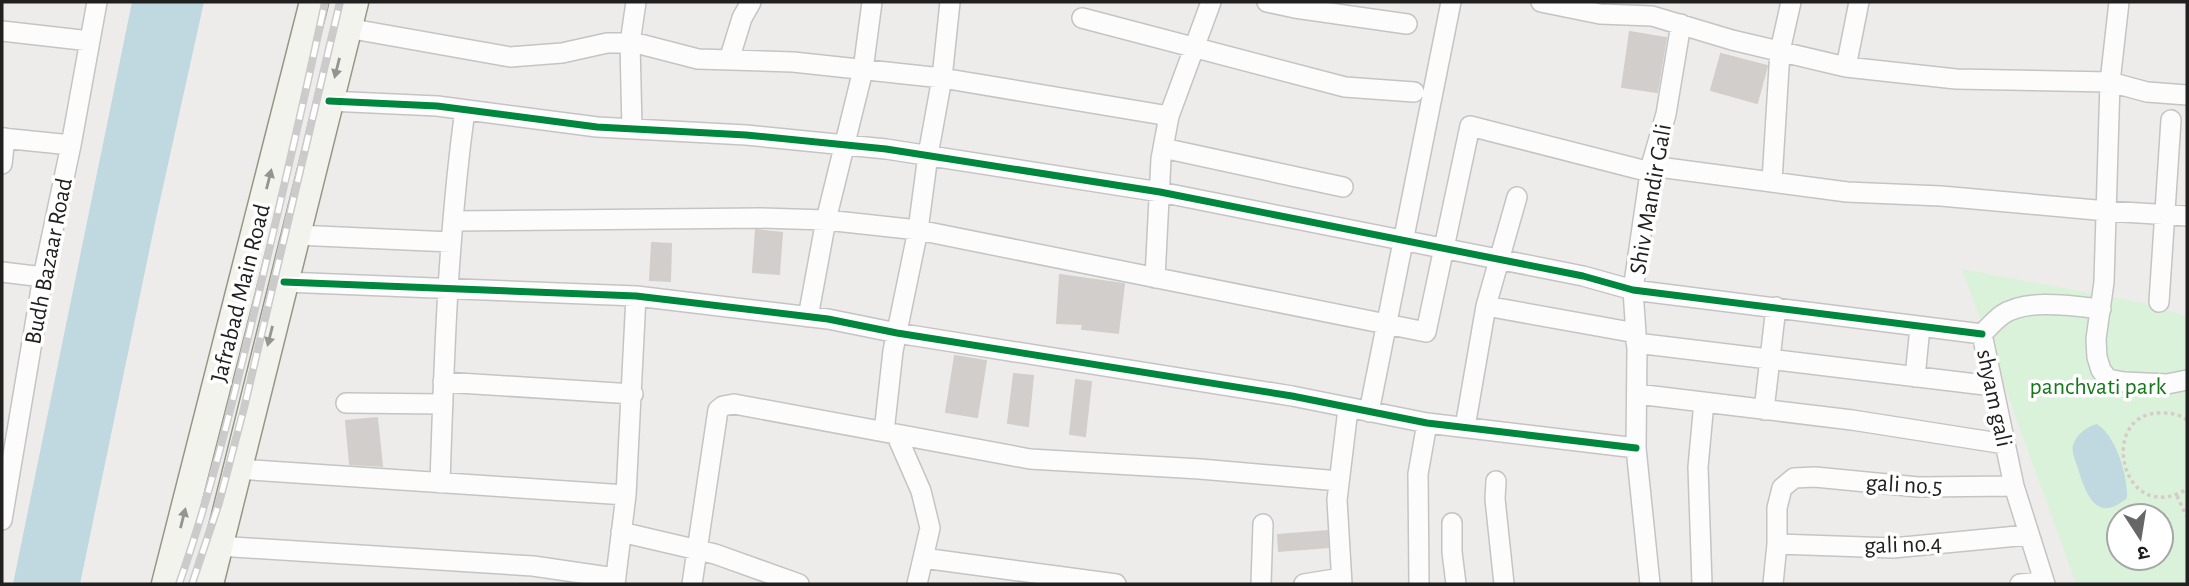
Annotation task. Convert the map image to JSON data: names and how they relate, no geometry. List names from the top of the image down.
{
  "streets": {
    "main road": ["Jafrabad Main Road"],
    "street": [
      "Shiv Mandir Gali",
      "Budh Bazaar Road",
      "shyam gali",
      "gali no.5",
      "gali no.4"
    ]
  },
  "crossings": [
    ["shyam gali", "gali no.5"],
    ["shyam gali", "gali no.4"],
    ["gali no.5", "gali no.4"]
  ],
  "parks": ["panchvati park"],
  "north": "bottom"
}
